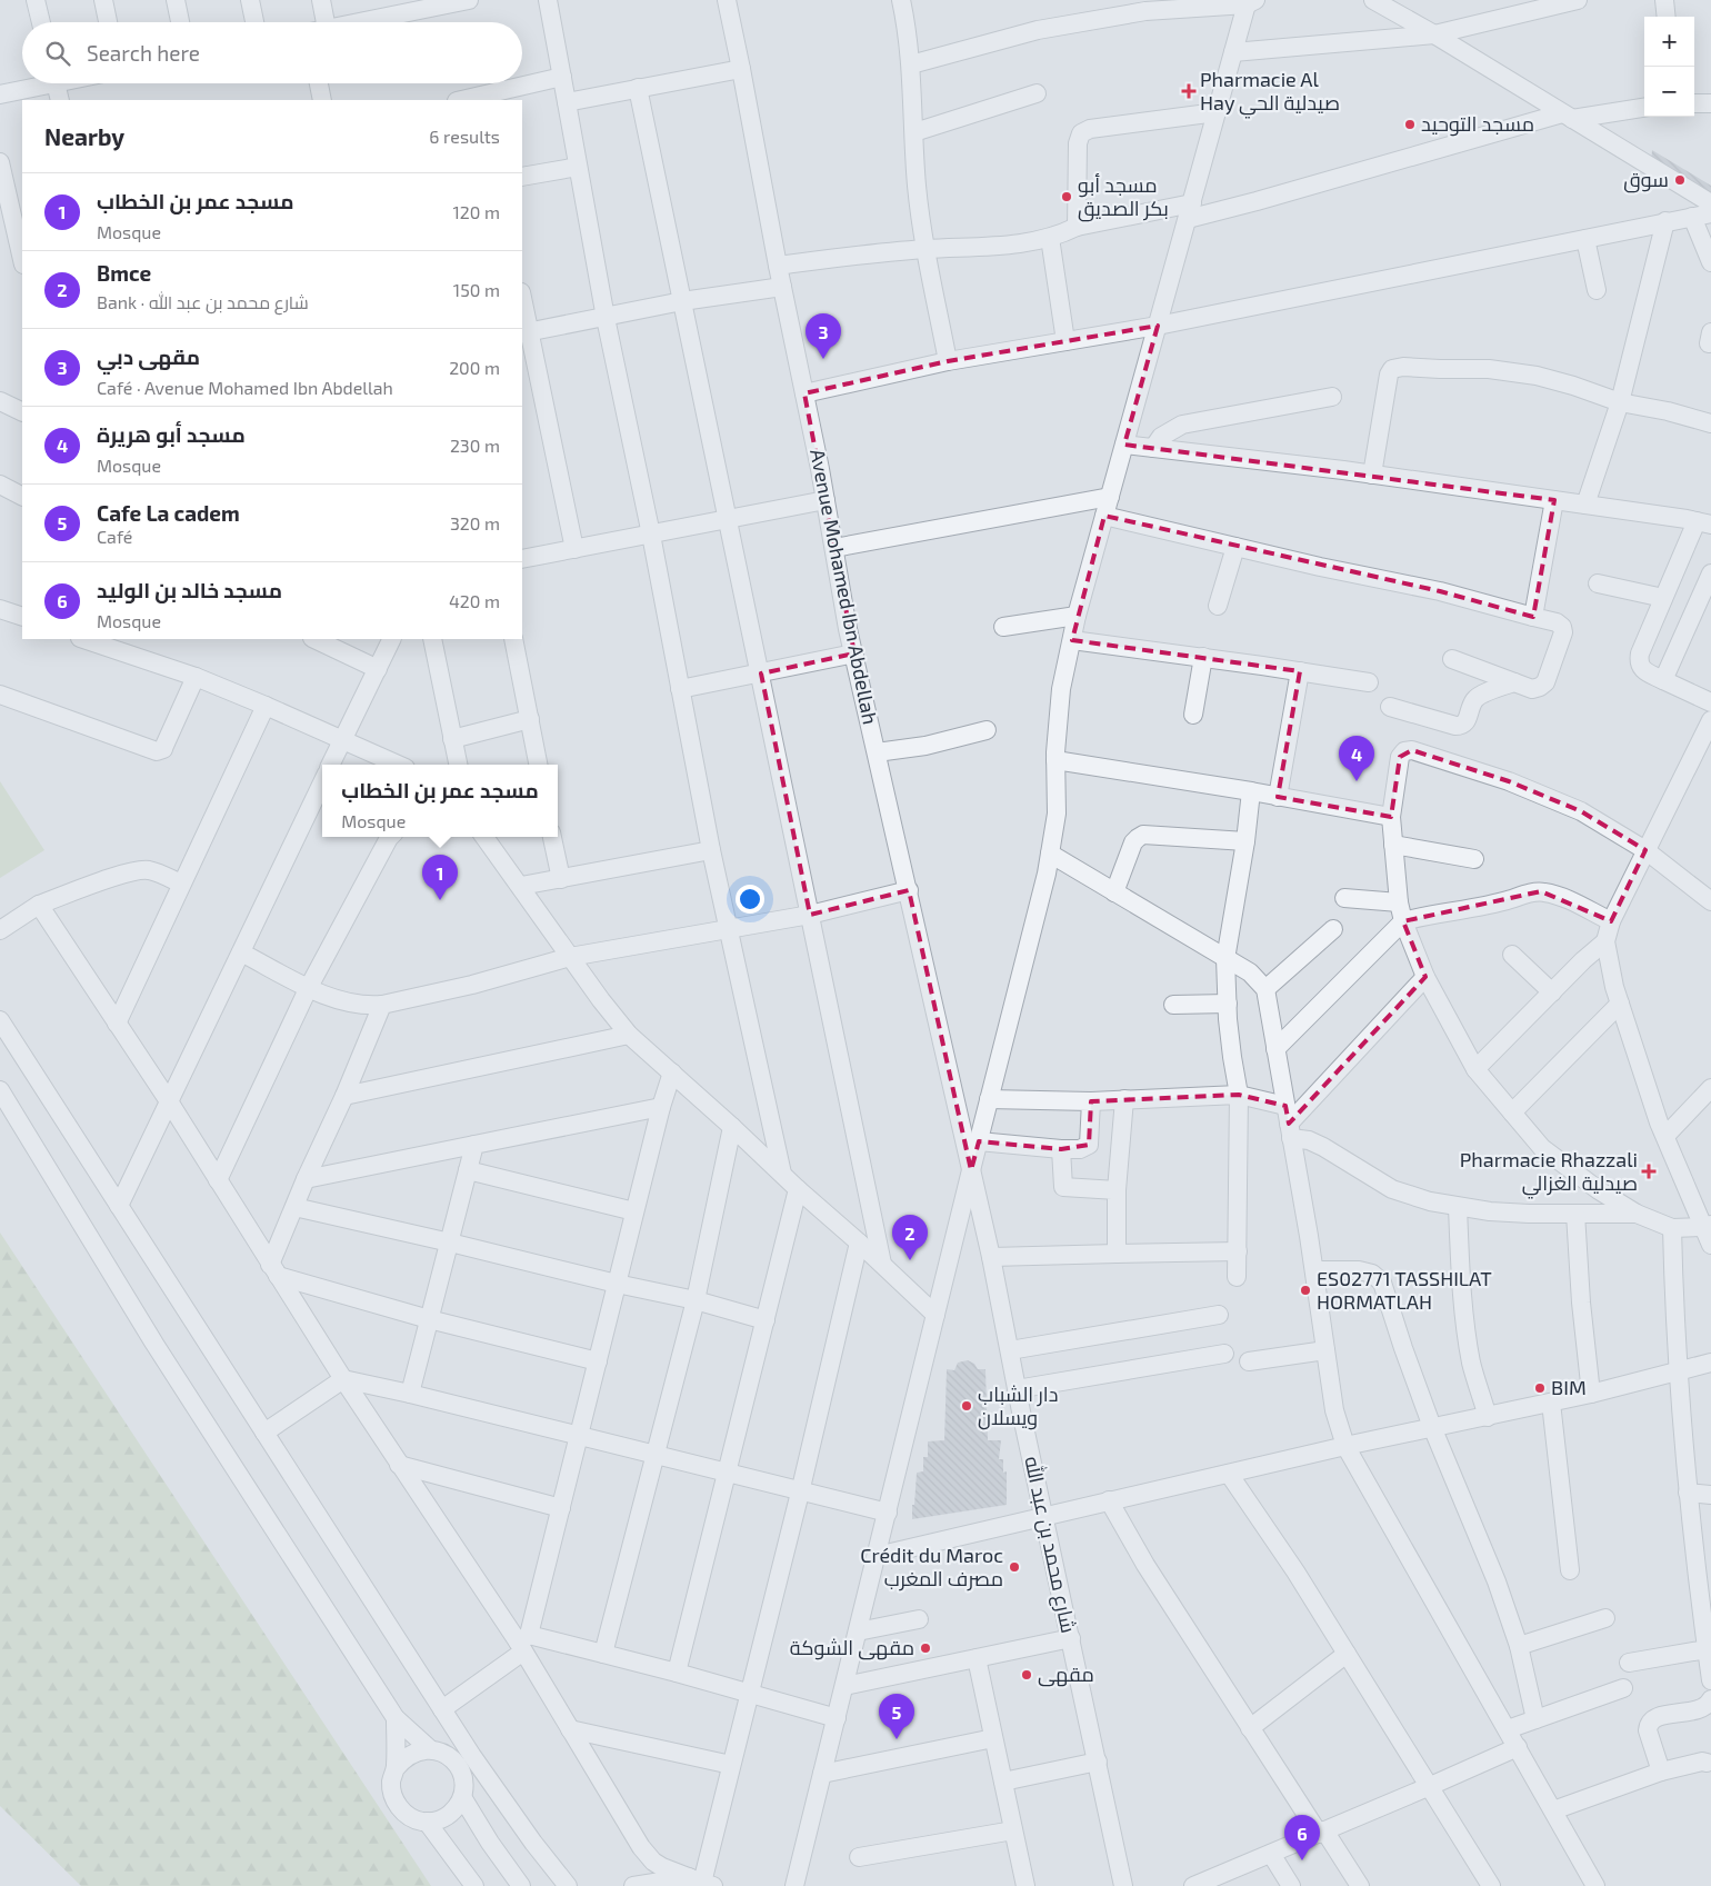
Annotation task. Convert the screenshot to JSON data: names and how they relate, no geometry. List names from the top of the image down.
{
  "streets": {
    "street": ["Avenue Mohamed Ibn Abdellah", "شارع محمد بن عبد الله"]
  },
  "crossings": [
    ["Avenue Mohamed Ibn Abdellah", "شارع محمد بن عبد الله"]
  ],
  "places": {
    "health": ["Pharmacie Al Hay صيدلية الحي", "Pharmacie Rhazzali صيدلية الغزالي"],
    "other": [
      "مسجد التوحيد",
      "سوق",
      "مسجد أبو بكر الصديق",
      "ES02771 TASSHILAT HORMATLAH",
      "BIM",
      "دار الشباب ويسلان",
      "Crédit du Maroc مصرف المغرب",
      "مقهى الشوكة",
      "مقهى"
    ]
  },
  "page": {
    "map_buttons": ["+", "−"],
    "search": "Search here",
    "heading": ["Nearby", "6 results"],
    "list": [
      {
        "mark": "1",
        "name": "مسجد عمر بن الخطاب",
        "note": "Mosque",
        "value": "120 m"
      },
      {
        "mark": "2",
        "name": "Bmce",
        "note": "Bank · شارع محمد بن عبد الله",
        "value": "150 m"
      },
      {
        "mark": "3",
        "name": "مقهى دبي",
        "note": "Café · Avenue Mohamed Ibn Abdellah",
        "value": "200 m"
      },
      {
        "mark": "4",
        "name": "مسجد أبو هريرة",
        "note": "Mosque",
        "value": "230 m"
      },
      {
        "mark": "5",
        "name": "Cafe La cadem",
        "note": "Café",
        "value": "320 m"
      },
      {
        "mark": "6",
        "name": "مسجد خالد بن الوليد",
        "note": "Mosque",
        "value": "420 m"
      }
    ],
    "pins": [
      "3",
      "4",
      "1",
      "2",
      "5",
      "6"
    ],
    "popup": ["مسجد عمر بن الخطاب", "Mosque"]
  }
}
